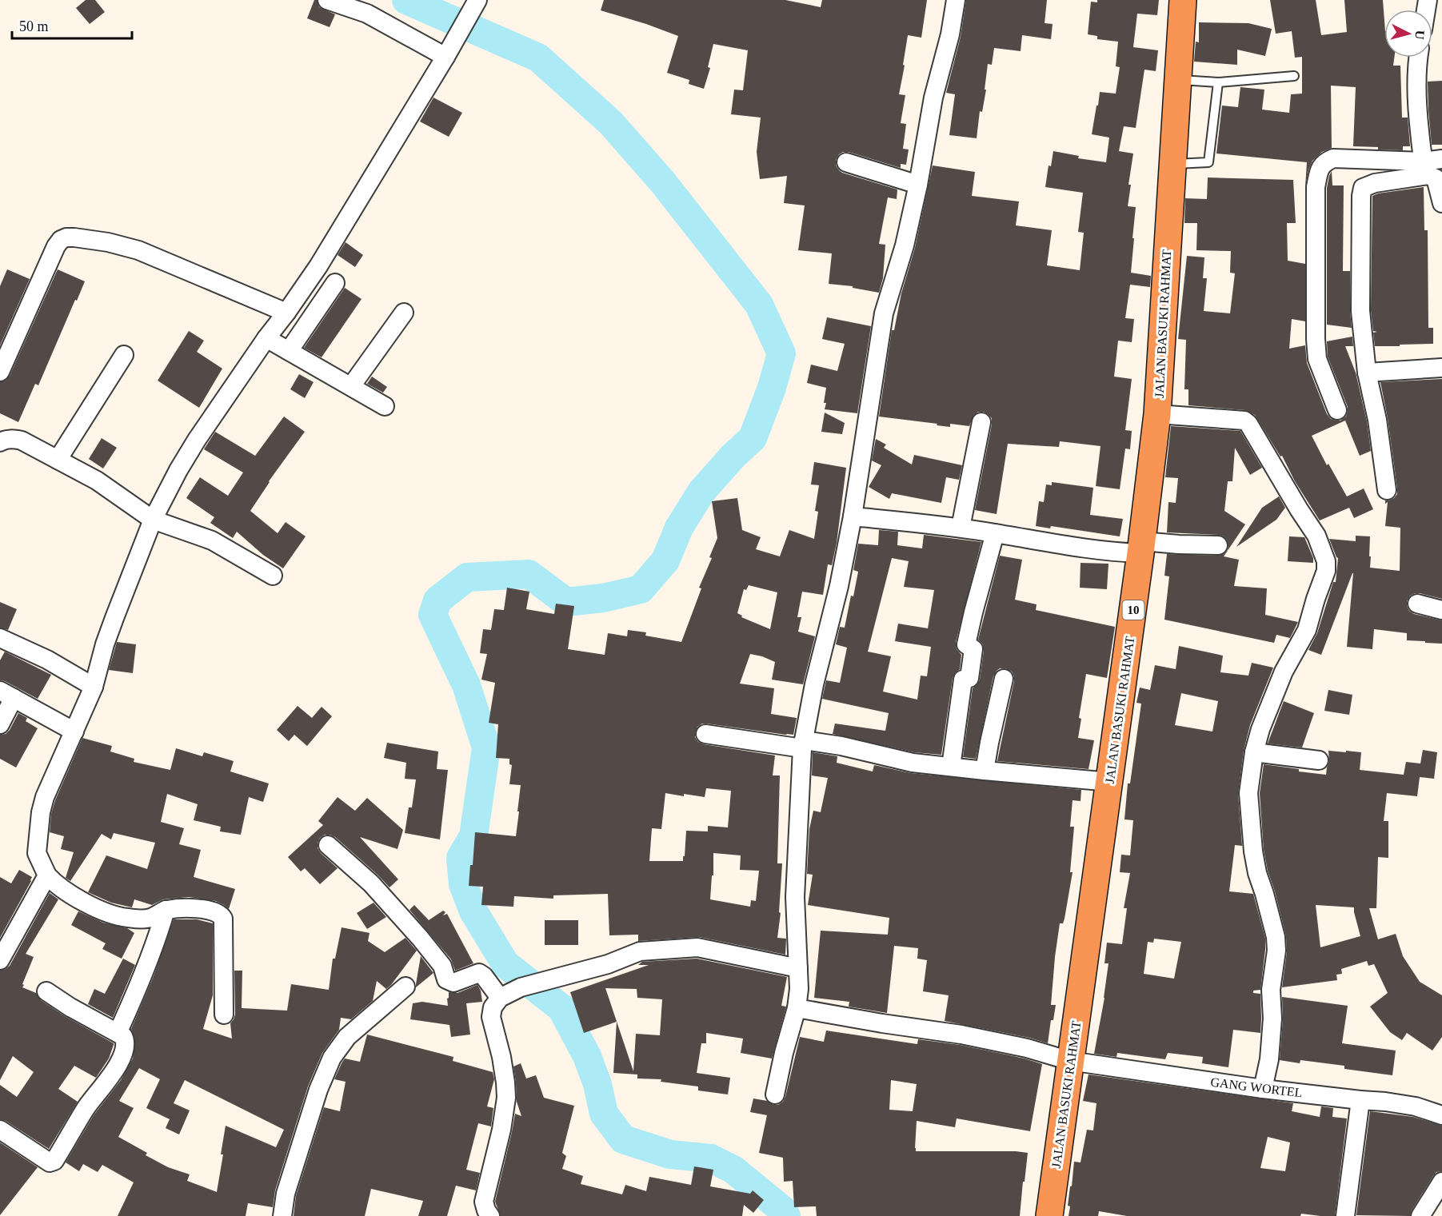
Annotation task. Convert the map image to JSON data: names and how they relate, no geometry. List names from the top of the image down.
{
  "streets": {
    "highway": ["JALAN BASUKI RAHMAT", "10"],
    "street": ["GANG WORTEL"]
  },
  "crossings": [
    ["JALAN BASUKI RAHMAT", "GANG WORTEL"]
  ],
  "scale_bar": "50 m",
  "north": "right"
}
